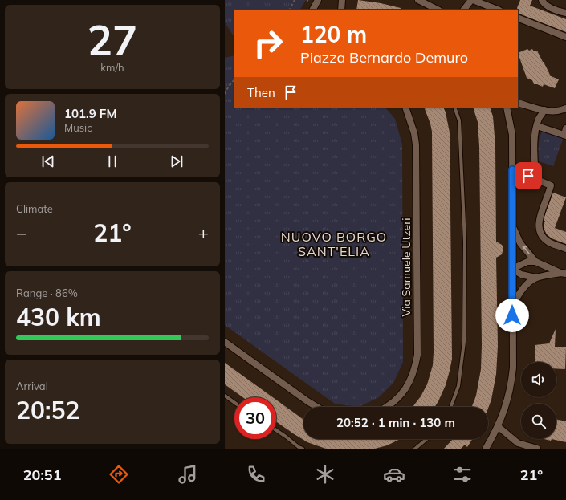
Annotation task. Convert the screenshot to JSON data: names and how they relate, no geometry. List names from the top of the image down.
{
  "streets": {
    "street": ["Via Samuele Utzeri"]
  },
  "districts": ["NUOVO BORGO SANT'ELIA"],
  "page": {
    "tile": [
      ["27", "km/h"],
      "Climate",
      ["Range · 86%", "430 km"],
      ["Arrival", "20:52"]
    ],
    "turn": ["120 m", "Piazza Bernardo Demuro"],
    "then": "Then",
    "song": ["101.9 FM", "Music"],
    "heat": ["−", "21°", "+"],
    "limit": "30",
    "trip": "20:52 · 1 min · 130 m",
    "tabs": ["20:51", "21°"]
  }
}
